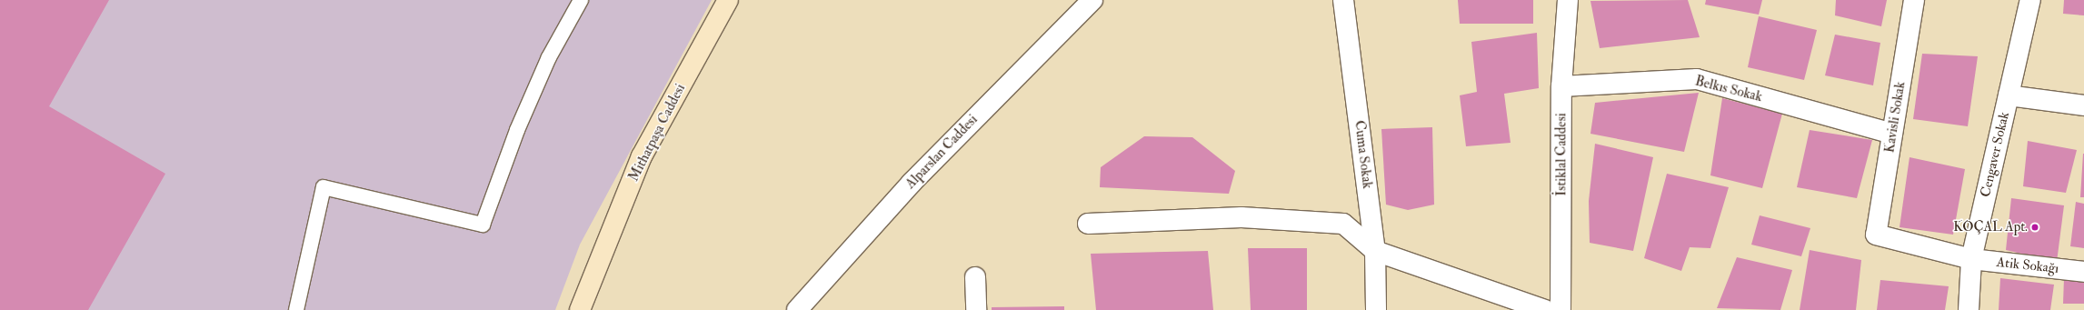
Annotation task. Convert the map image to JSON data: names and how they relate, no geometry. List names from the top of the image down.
{
  "streets": {
    "street": [
      "Belkıs Sokak",
      "Kavisli Sokak",
      "Mithatpaşa Caddesi",
      "Alparslan Caddesi",
      "Cuma Sokak",
      "İstiklal Caddesi",
      "Cengaver Sokak",
      "Atik Sokağı"
    ]
  },
  "crossings": [
    ["Belkıs Sokak", "Kavisli Sokak"],
    ["Belkıs Sokak", "İstiklal Caddesi"],
    ["Kavisli Sokak", "Atik Sokağı"],
    ["Cengaver Sokak", "Atik Sokağı"]
  ],
  "places": ["KOÇAL Apt."]
}
